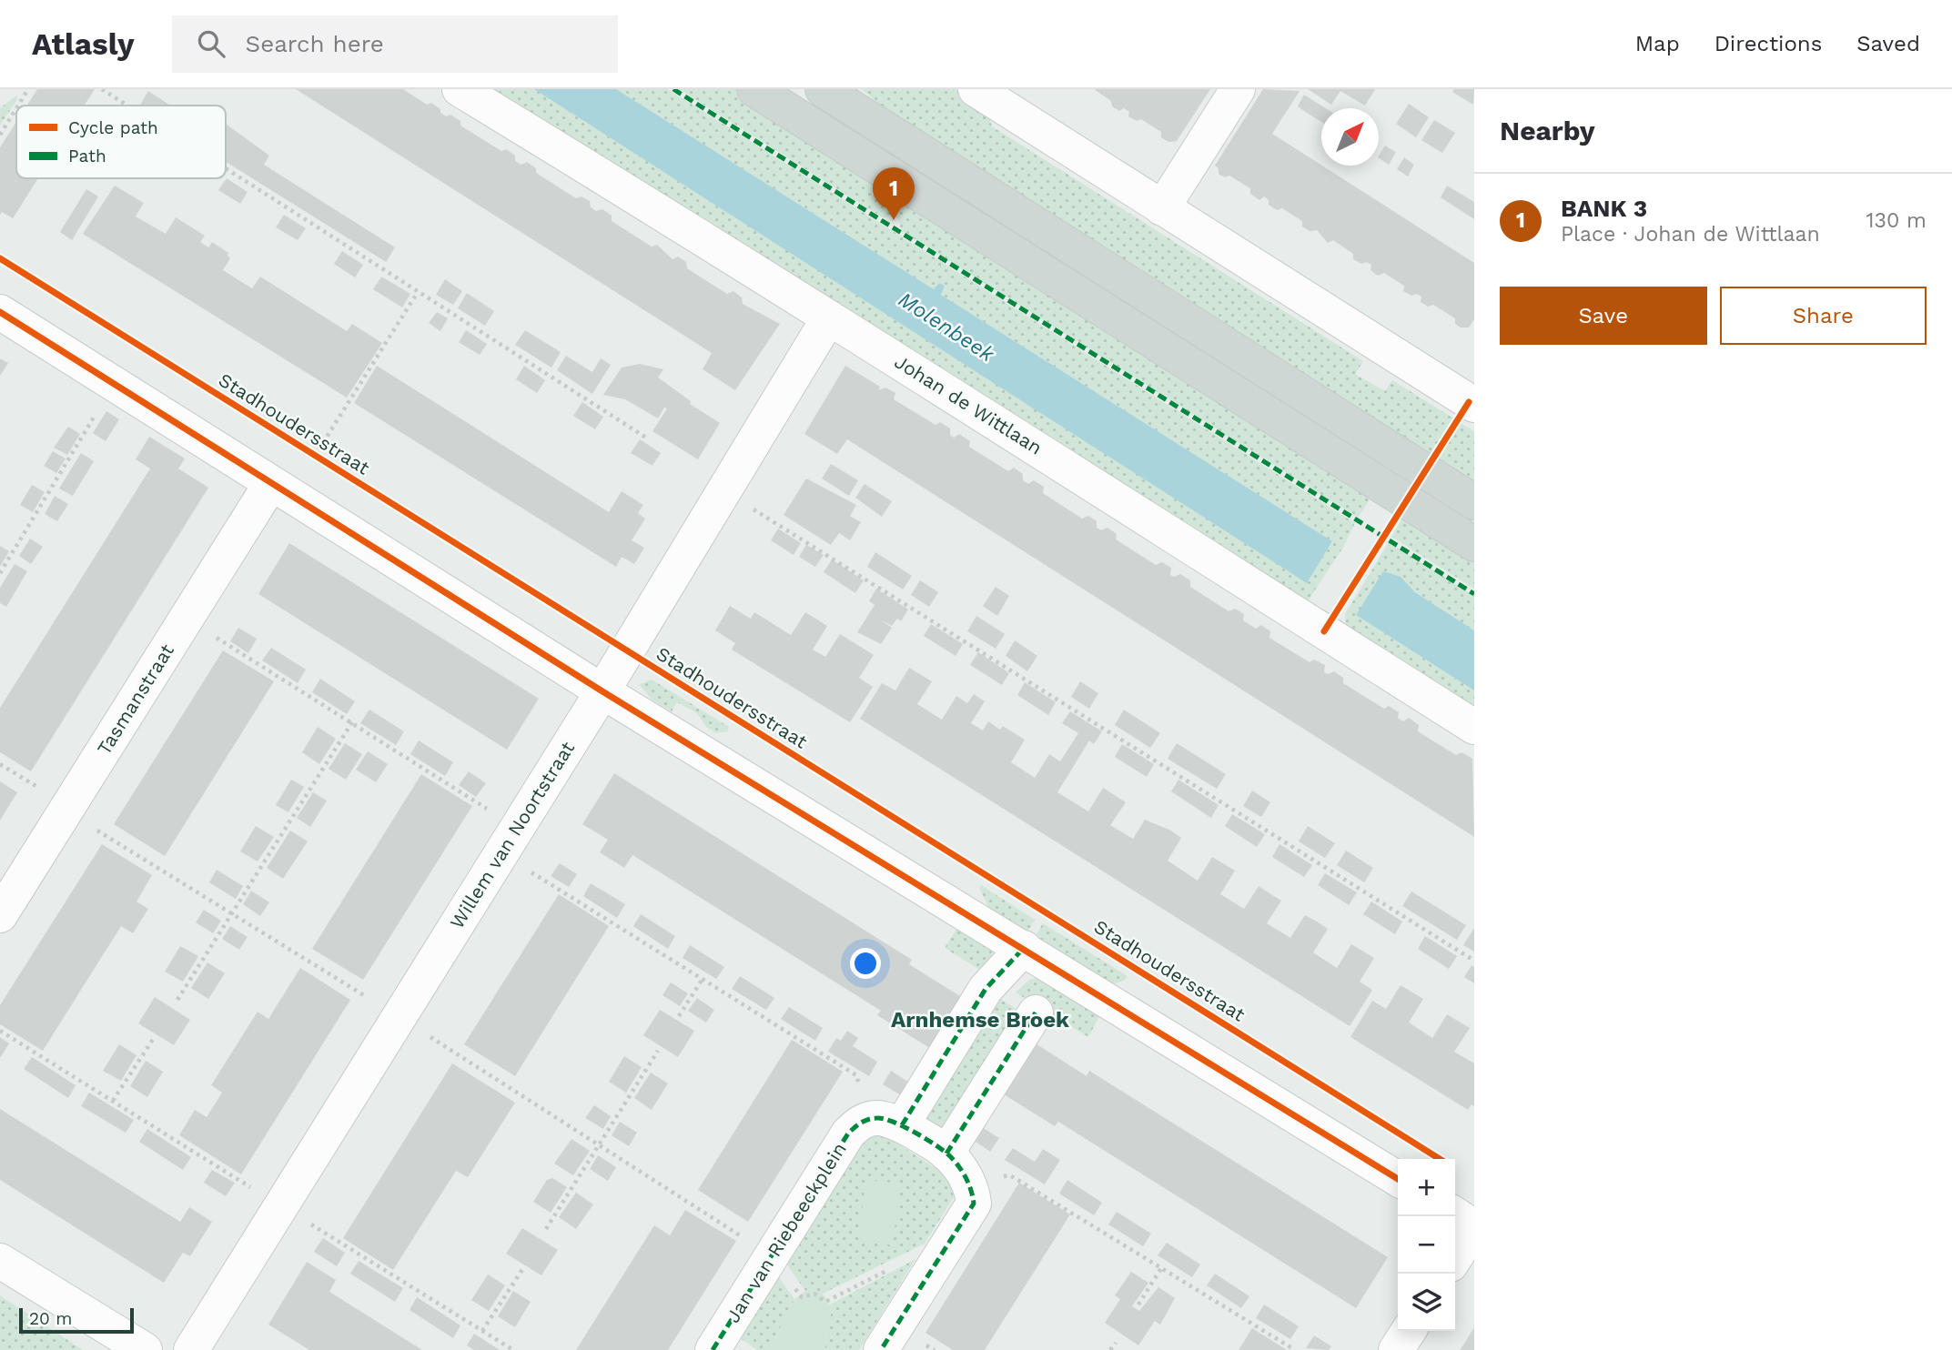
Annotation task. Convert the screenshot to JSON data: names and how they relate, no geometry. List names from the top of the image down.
{
  "streets": {
    "street": [
      "Johan de Wittlaan",
      "Tasmanstraat",
      "Willem van Noortstraat",
      "Jan van Riebeeckplein"
    ],
    "cycle path": ["Stadhoudersstraat"]
  },
  "crossings": [
    ["Johan de Wittlaan", "Willem van Noortstraat"]
  ],
  "districts": ["Arnhemse Broek"],
  "water": ["Molenbeek"],
  "legend": ["Cycle path", "Path"],
  "scale_bar": "20 m",
  "north": "top right",
  "page": {
    "header": "Atlasly",
    "search": "Search here",
    "nav": ["Map", "Directions", "Saved"],
    "heading": "Nearby",
    "pins": "1",
    "list": [
      {
        "mark": "1",
        "name": "BANK 3",
        "note": "Place · Johan de Wittlaan",
        "value": "130 m"
      }
    ],
    "buttons": ["Save", "Share"],
    "map_buttons": ["+", "−"],
    "scale": "20 m"
  }
}
